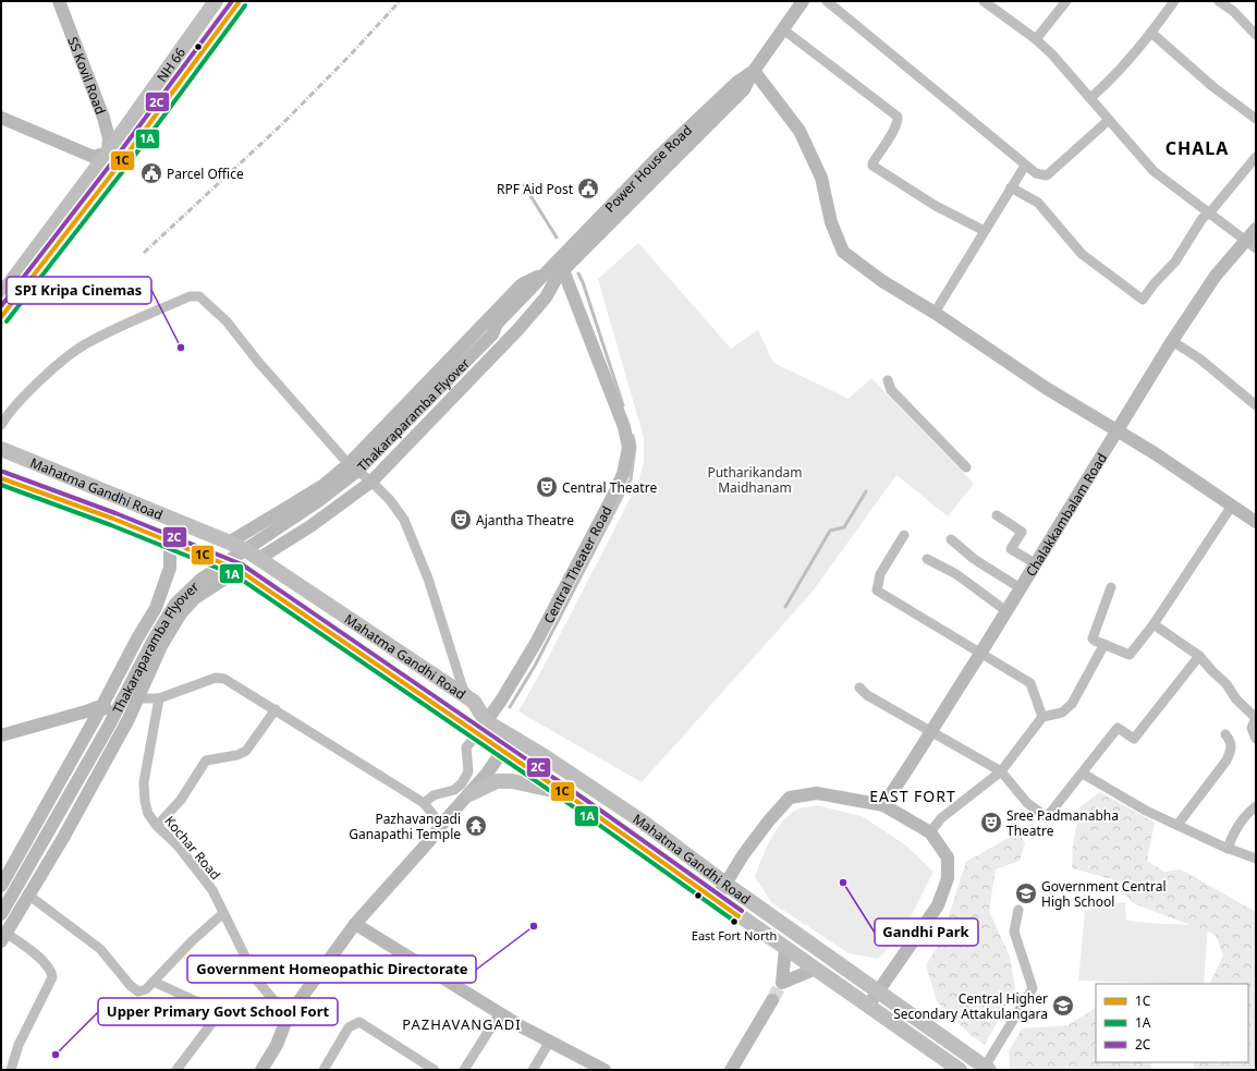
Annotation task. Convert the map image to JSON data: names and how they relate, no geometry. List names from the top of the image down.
{
  "streets": {
    "main road": ["NH 66", "Mahatma Gandhi Road"],
    "street": [
      "SS Kovil Road",
      "Thakaraparamba Flyover",
      "Chalakkambalam Road",
      "Central Theater Road",
      "Kochar Road"
    ]
  },
  "crossings": [
    ["NH 66", "SS Kovil Road"],
    ["Thakaraparamba Flyover", "Central Theater Road"],
    ["Mahatma Gandhi Road", "Central Theater Road"]
  ],
  "districts": ["CHALA", "EAST FORT", "PAZHAVANGADI"],
  "parks": ["Putharikandam Maidhanam"],
  "places": {
    "public building": ["Parcel Office", "RPF Aid Post"],
    "other": [
      "SPI Kripa Cinemas",
      "Gandhi Park",
      "East Fort North",
      "Government Homeopathic Directorate",
      "Upper Primary Govt School Fort"
    ],
    "theatre": ["Central Theatre", "Ajantha Theatre", "Sree Padmanabha Theatre"],
    "temple": ["Pazhavangadi Ganapathi Temple"],
    "school or university": ["Government Central High School", "Central Higher Secondary Attakulangara"]
  },
  "lines": ["transit line 1C", "transit line 2C", "transit line 1A"],
  "legend": ["1C", "1A", "2C"]
}
